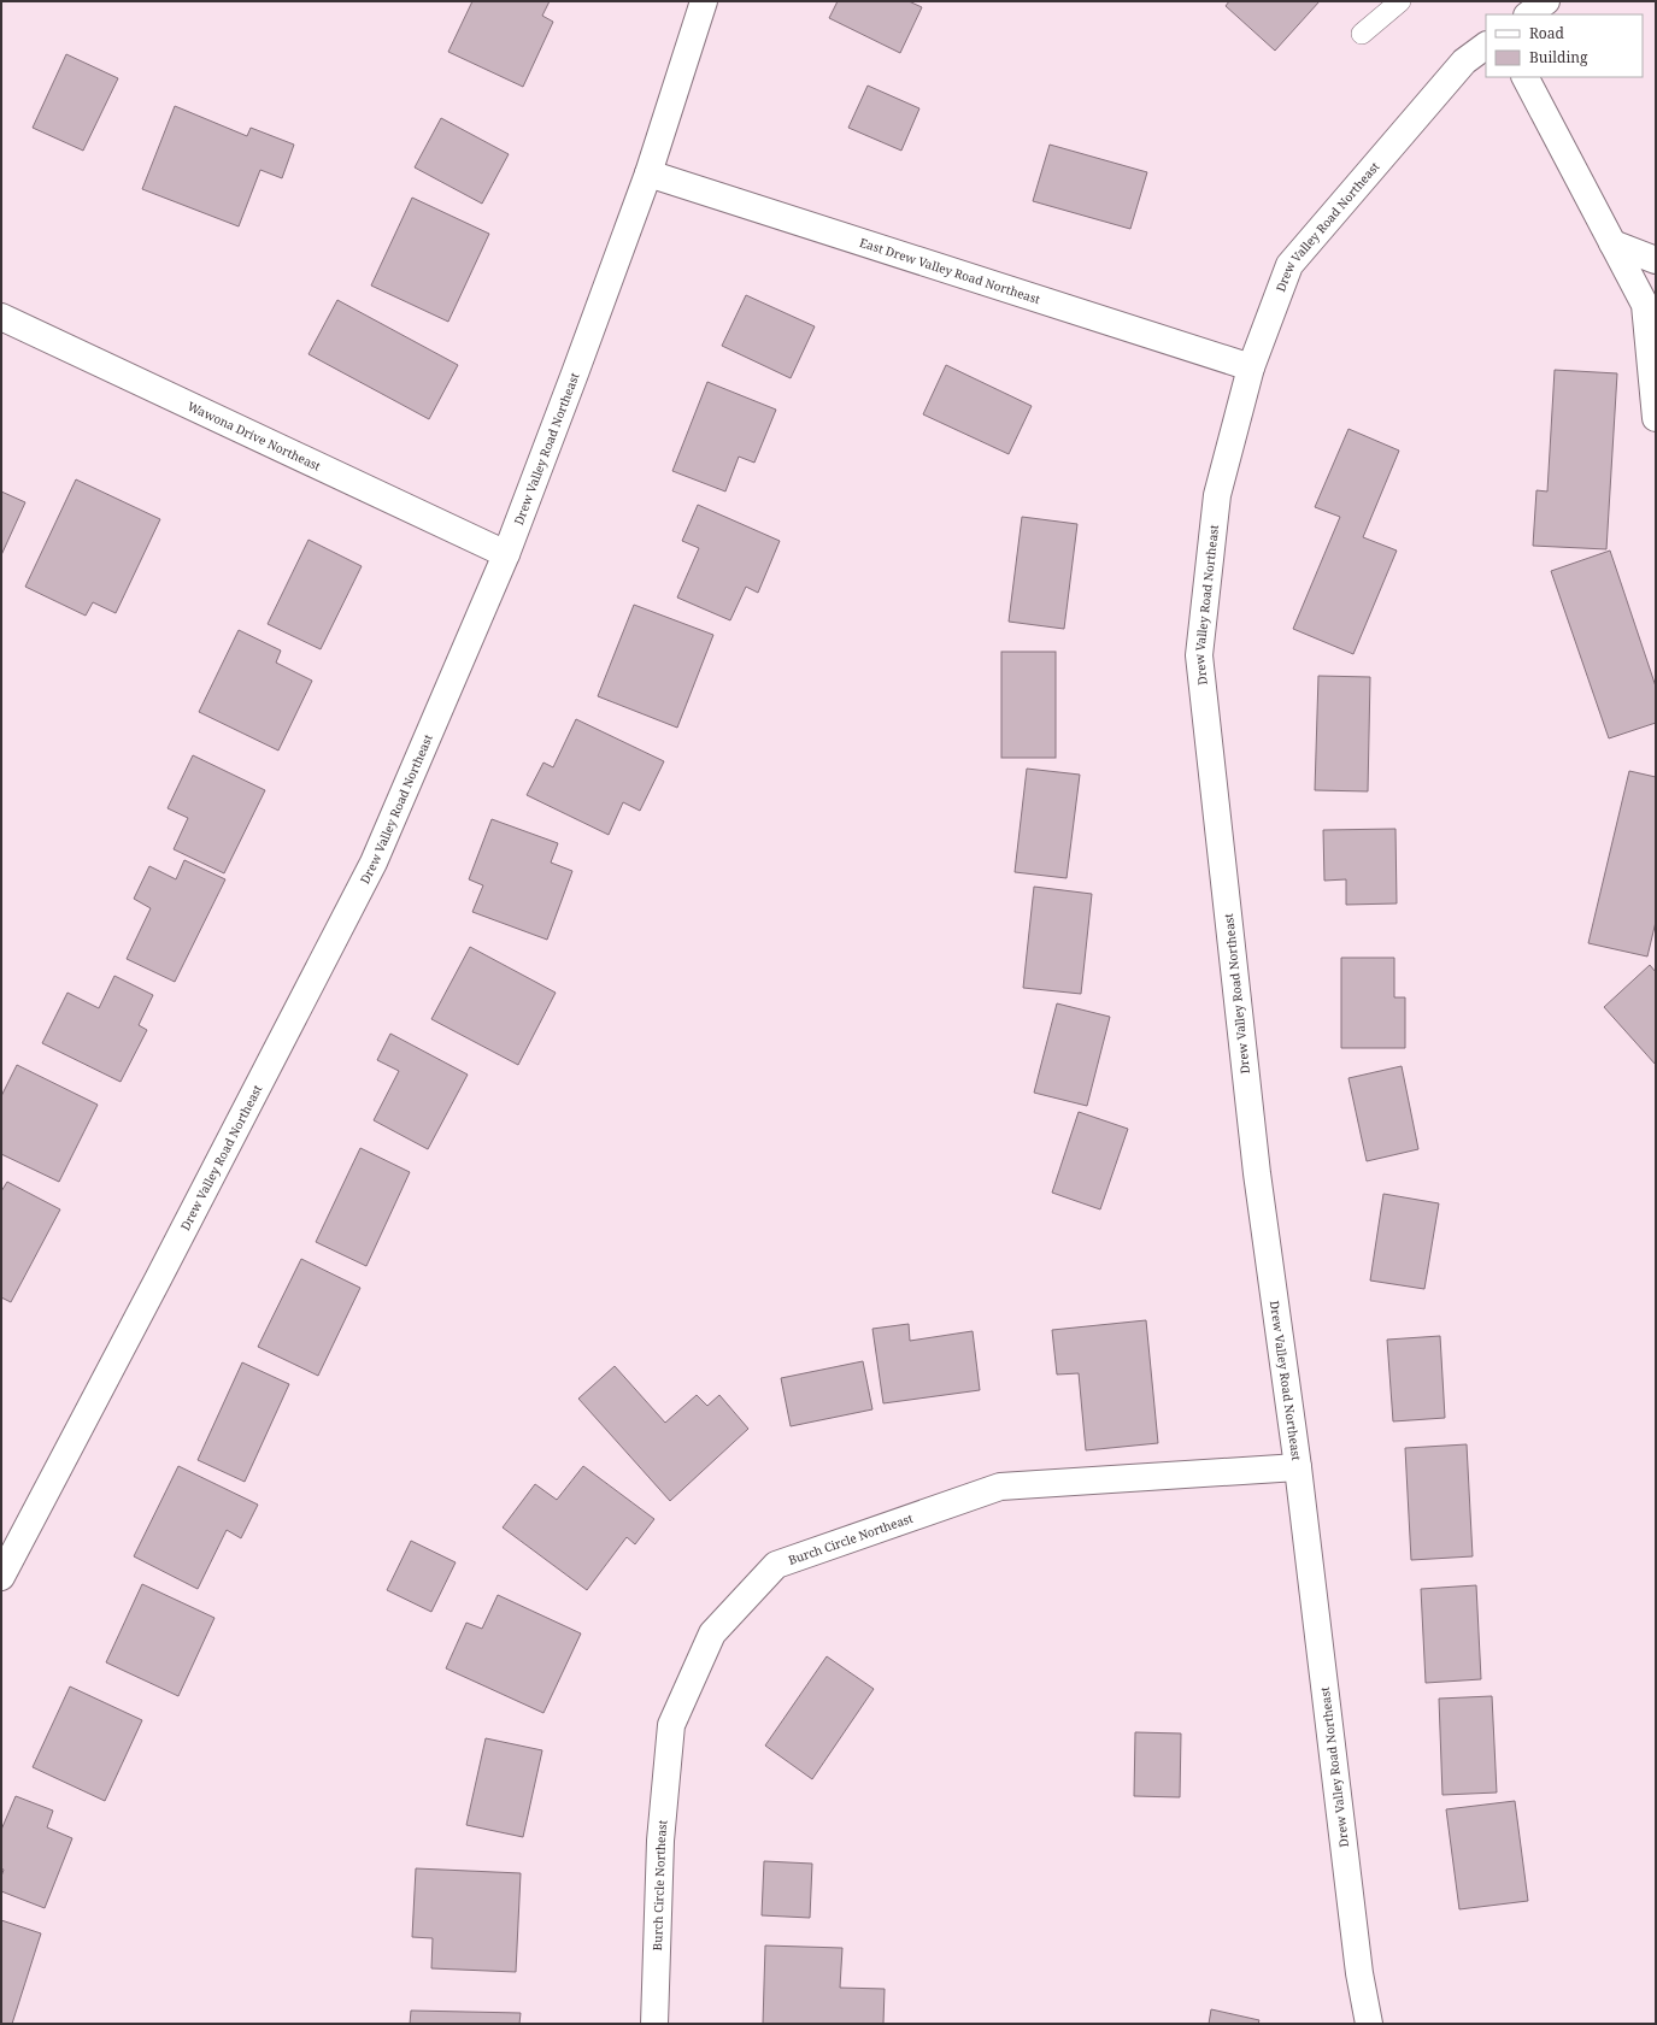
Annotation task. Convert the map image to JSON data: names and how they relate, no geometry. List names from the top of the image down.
{
  "streets": {
    "street": [
      "Drew Valley Road Northeast",
      "East Drew Valley Road Northeast",
      "Wawona Drive Northeast",
      "Burch Circle Northeast"
    ]
  },
  "crossings": [
    ["Drew Valley Road Northeast", "East Drew Valley Road Northeast"],
    ["Drew Valley Road Northeast", "Wawona Drive Northeast"],
    ["Drew Valley Road Northeast", "Burch Circle Northeast"]
  ],
  "legend": ["Road", "Building"]
}
